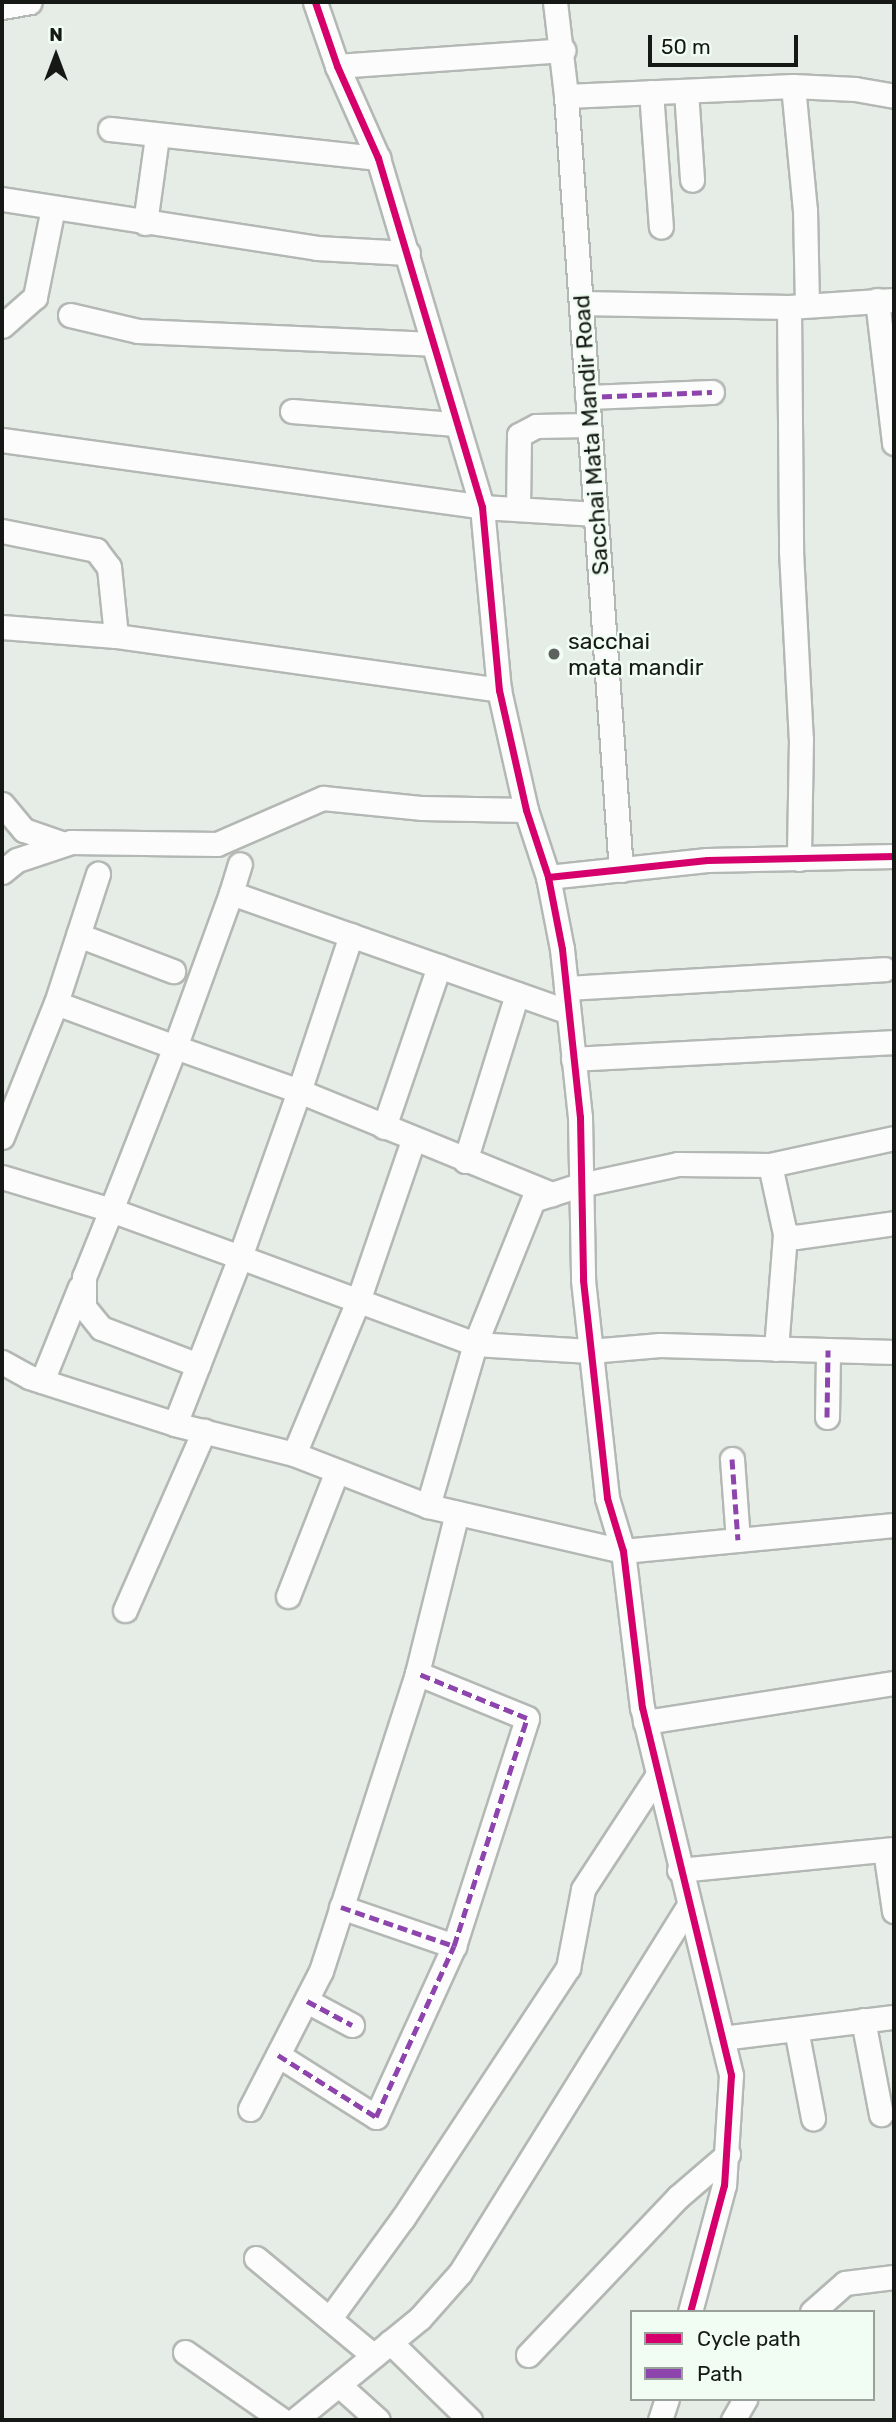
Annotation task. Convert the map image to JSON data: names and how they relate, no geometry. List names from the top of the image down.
{
  "streets": {
    "street": ["Sacchai Mata Mandir Road"]
  },
  "places": ["sacchai mata mandir"],
  "legend": ["Cycle path", "Path"],
  "scale_bar": "50 m",
  "north": "top"
}
